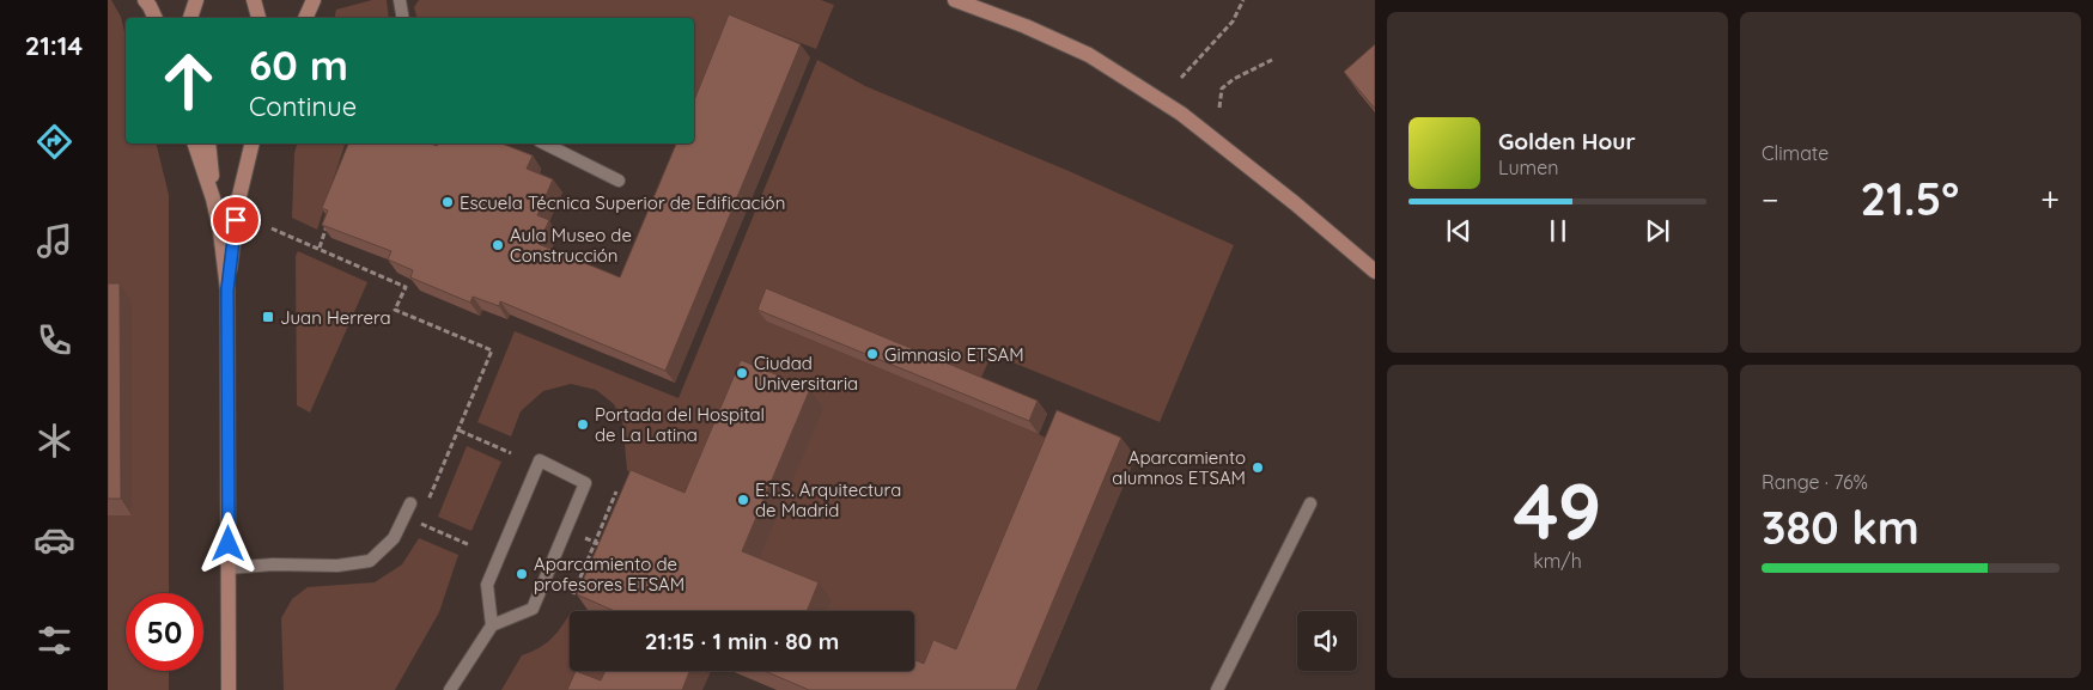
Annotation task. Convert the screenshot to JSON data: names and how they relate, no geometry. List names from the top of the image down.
{
  "places": {
    "other": [
      "Escuela Técnica Superior de Edificación",
      "Aula Museo de Construcción",
      "Gimnasio ETSAM",
      "Ciudad Universitaria",
      "Portada del Hospital de La Latina",
      "Aparcamiento alumnos ETSAM",
      "E.T.S. Arquitectura de Madrid",
      "Aparcamiento de profesores ETSAM"
    ],
    "transit": ["Juan Herrera"]
  },
  "page": {
    "tabs": "21:14",
    "tile": [
      "Climate",
      ["49", "km/h"],
      ["Range · 76%", "380 km"]
    ],
    "turn": ["60 m", "Continue"],
    "song": ["Golden Hour", "Lumen"],
    "heat": ["−", "21.5°", "+"],
    "limit": "50",
    "trip": "21:15 · 1 min · 80 m"
  }
}
